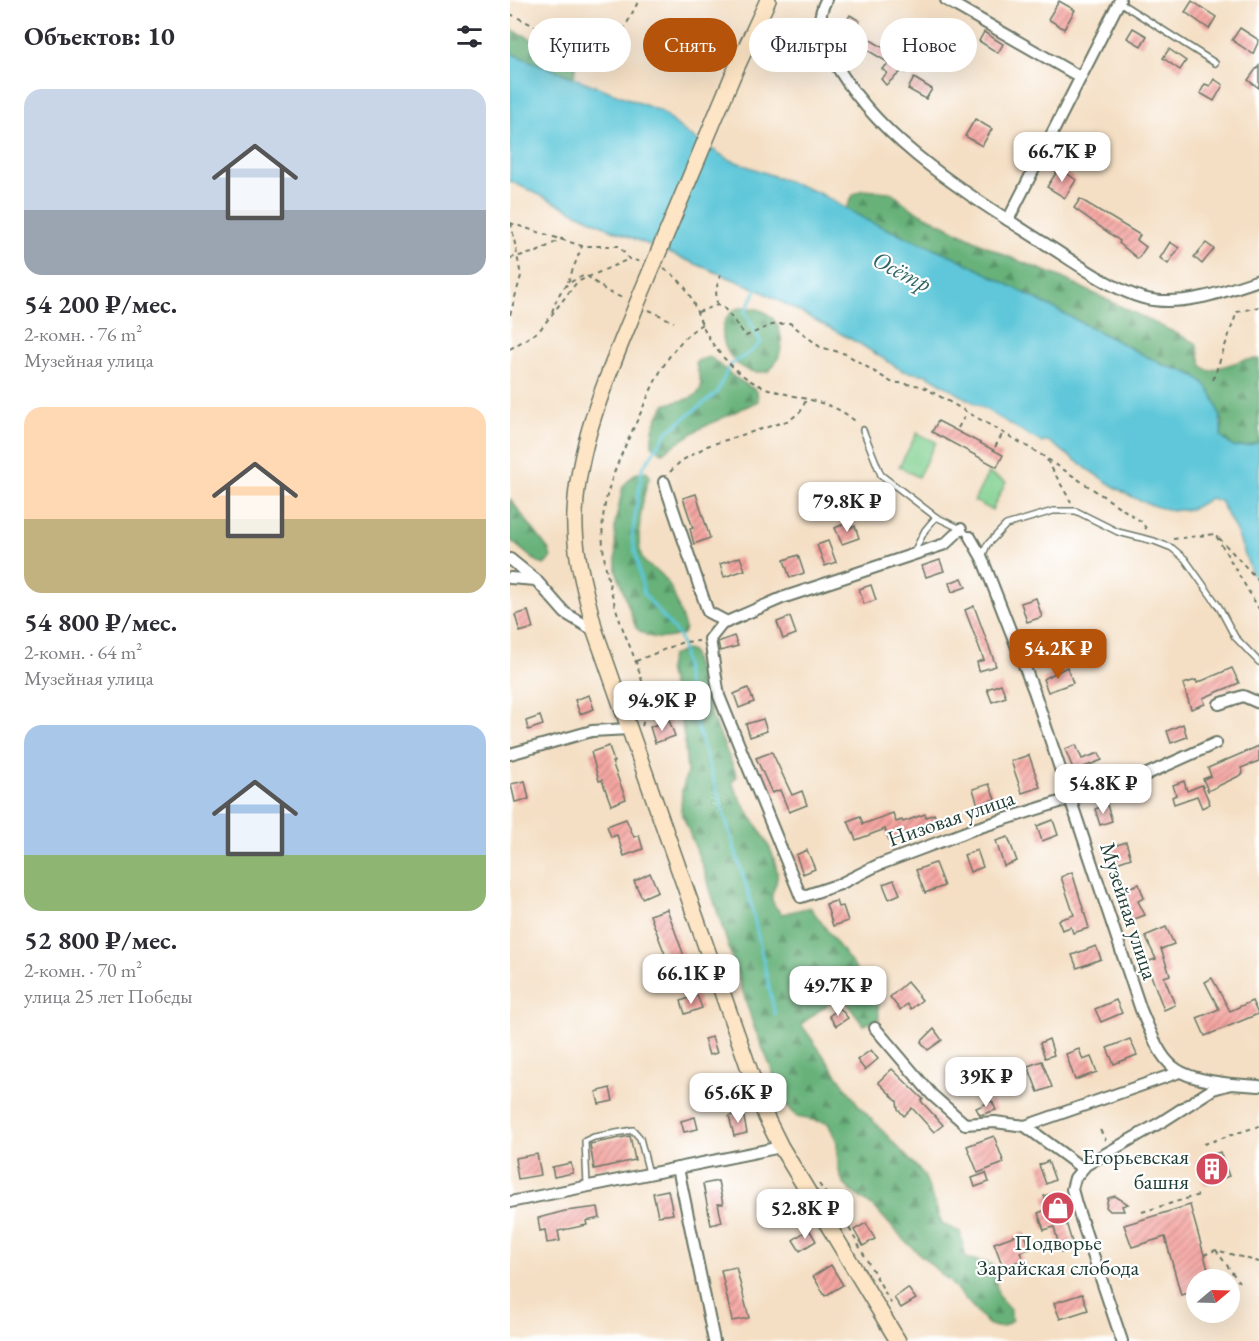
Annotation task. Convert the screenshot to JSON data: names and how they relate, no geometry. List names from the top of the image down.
{
  "streets": {
    "street": ["Низовая улица", "Музейная улица"]
  },
  "crossings": [
    ["Низовая улица", "Музейная улица"]
  ],
  "water": ["Осётр"],
  "places": {
    "building": ["Егорьевская башня"],
    "shop": ["Подворье Зарайская слобода"]
  },
  "north": "right",
  "page": {
    "heading": "Объектов: 10",
    "chip": [
      "Купить",
      "Снять",
      "Фильтры",
      "Новое"
    ],
    "list": [
      {
        "name": "54 200 ₽/мес.",
        "note": "2-комн. · 76 m² · Музейная улица"
      },
      {
        "name": "54 800 ₽/мес.",
        "note": "2-комн. · 64 m² · Музейная улица"
      },
      {
        "name": "52 800 ₽/мес.",
        "note": "2-комн. · 70 m² · улица 25 лет Победы"
      }
    ],
    "price": [
      "66.7K ₽",
      "79.8K ₽",
      "54.2K ₽",
      "94.9K ₽",
      "54.8K ₽",
      "66.1K ₽",
      "49.7K ₽",
      "39K ₽",
      "65.6K ₽",
      "52.8K ₽"
    ]
  }
}
